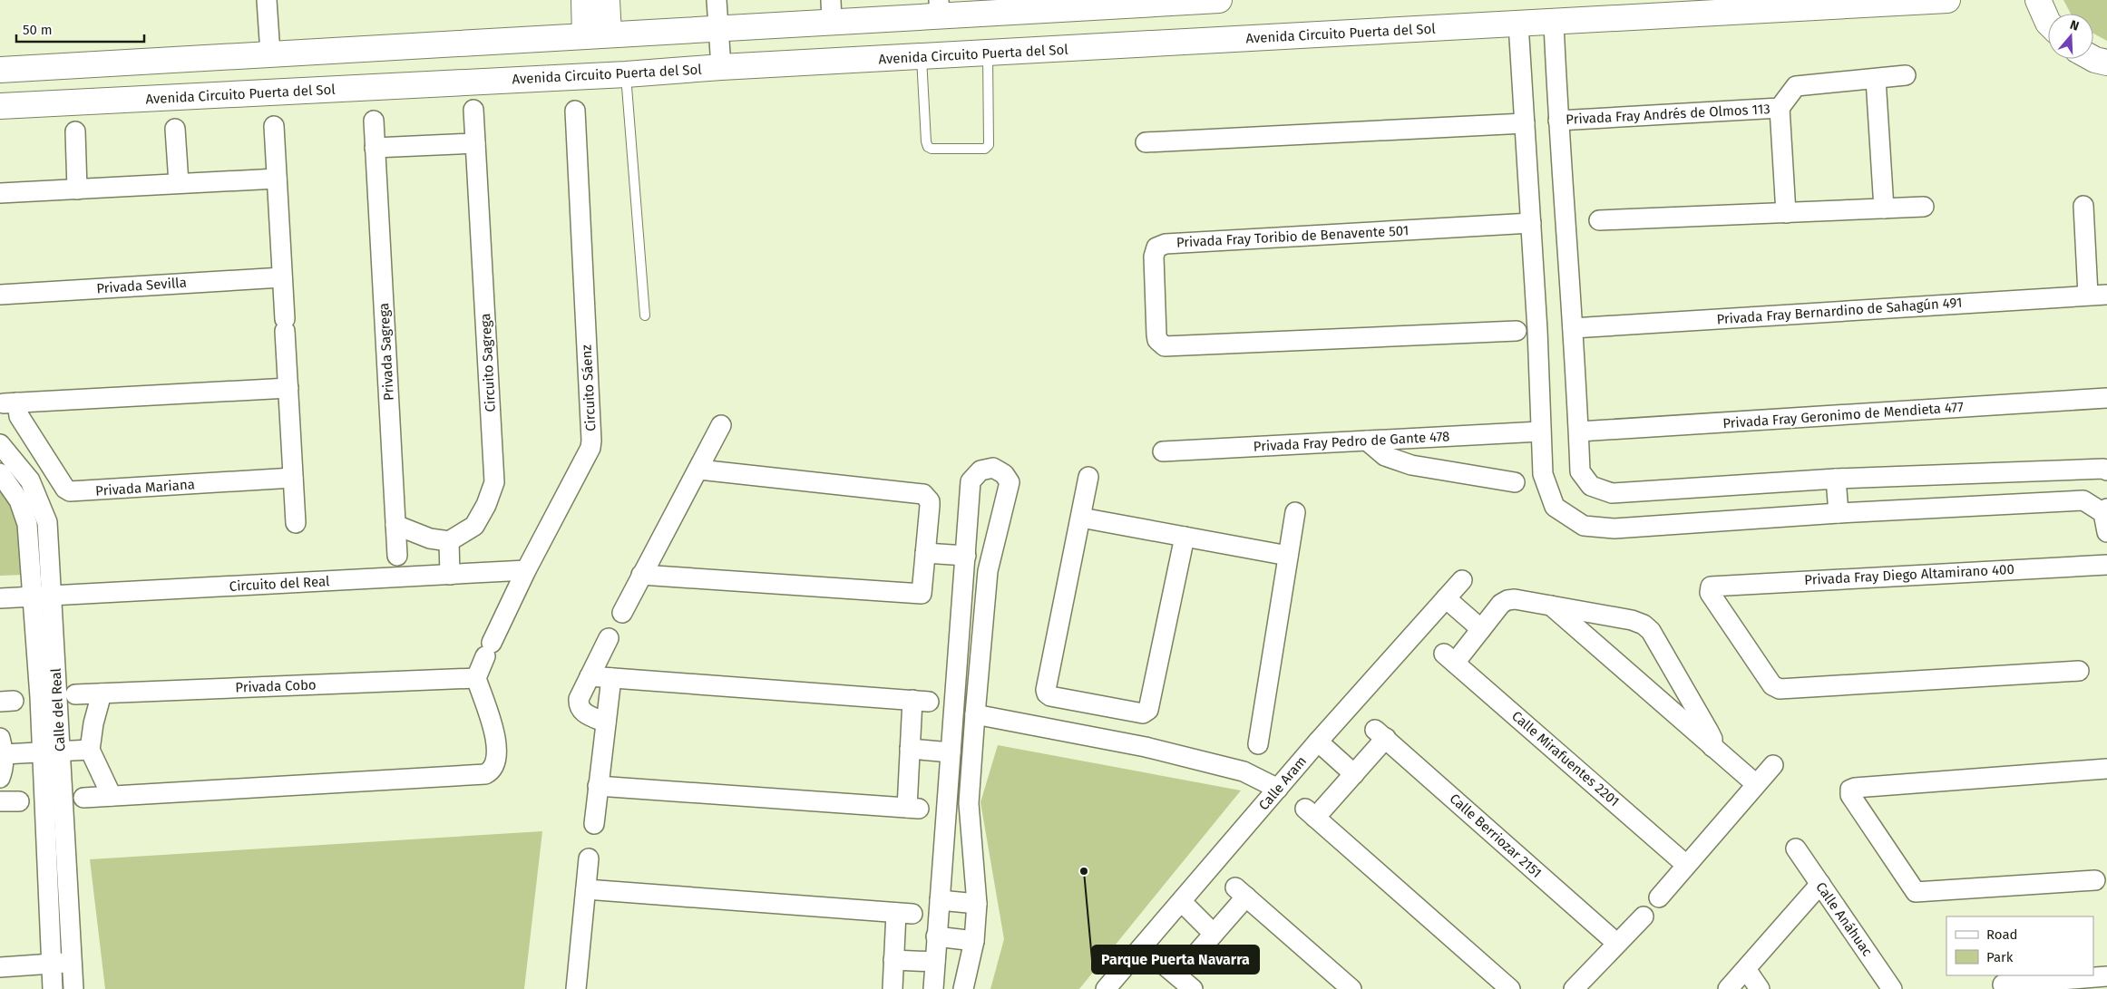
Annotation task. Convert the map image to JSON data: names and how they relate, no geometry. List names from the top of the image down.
{
  "streets": {
    "street": [
      "Avenida Circuito Puerta del Sol",
      "Privada Fray Andrés de Olmos 113",
      "Privada Fray Toribio de Benavente 501",
      "Privada Sevilla",
      "Privada Fray Bernardino de Sahagún 491",
      "Privada Sagrega",
      "Circuito Sagrega",
      "Circuito Sáenz",
      "Privada Fray Geronimo de Mendieta 477",
      "Privada Fray Pedro de Gante 478",
      "Privada Mariana",
      "Privada Fray Diego Altamirano 400",
      "Circuito del Real",
      "Privada Cobo",
      "Calle del Real",
      "Calle Mirafuentes 2201",
      "Calle Aram",
      "Calle Berriozar 2151",
      "Calle Anáhuac"
    ]
  },
  "crossings": [
    ["Circuito Sáenz", "Circuito del Real"],
    ["Circuito Sáenz", "Privada Cobo"],
    ["Circuito del Real", "Calle del Real"]
  ],
  "places": ["Parque Puerta Navarra"],
  "legend": ["Road", "Park"],
  "scale_bar": "50 m",
  "north": "top"
}
